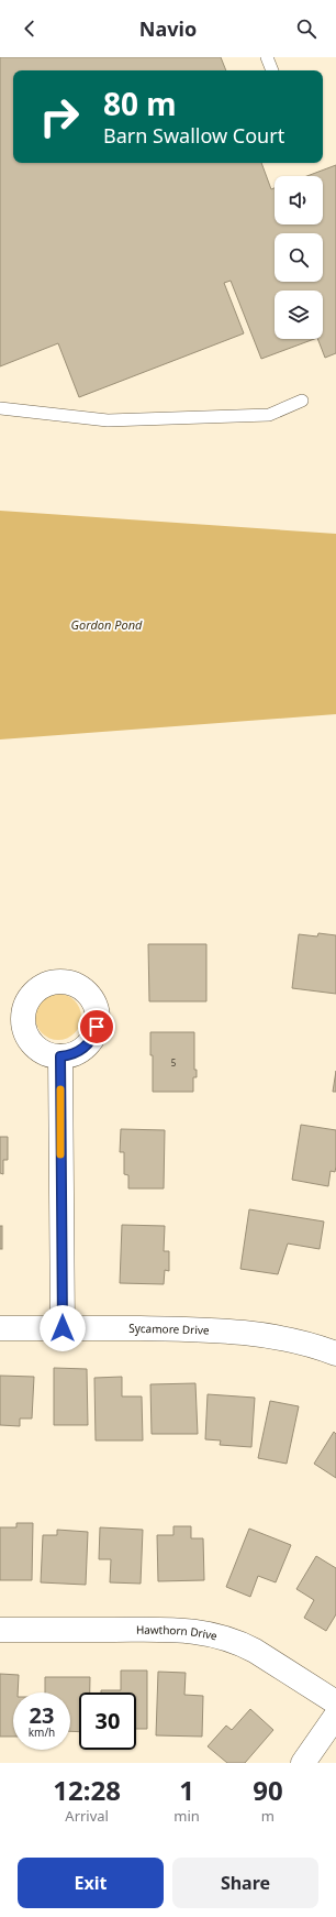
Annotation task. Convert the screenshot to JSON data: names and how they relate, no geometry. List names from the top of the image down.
{
  "streets": {
    "street": ["Sycamore Drive", "Hawthorn Drive"]
  },
  "water": ["Gordon Pond"],
  "house_numbers": ["5"],
  "page": {
    "header": "Navio",
    "turn": ["80 m", "Barn Swallow Court"],
    "speed": "23 km/h",
    "limit": "30",
    "eta": [
      "12:28",
      "Arrival",
      "1",
      "min",
      "90",
      "m"
    ],
    "buttons": ["Exit", "Share"]
  }
}
